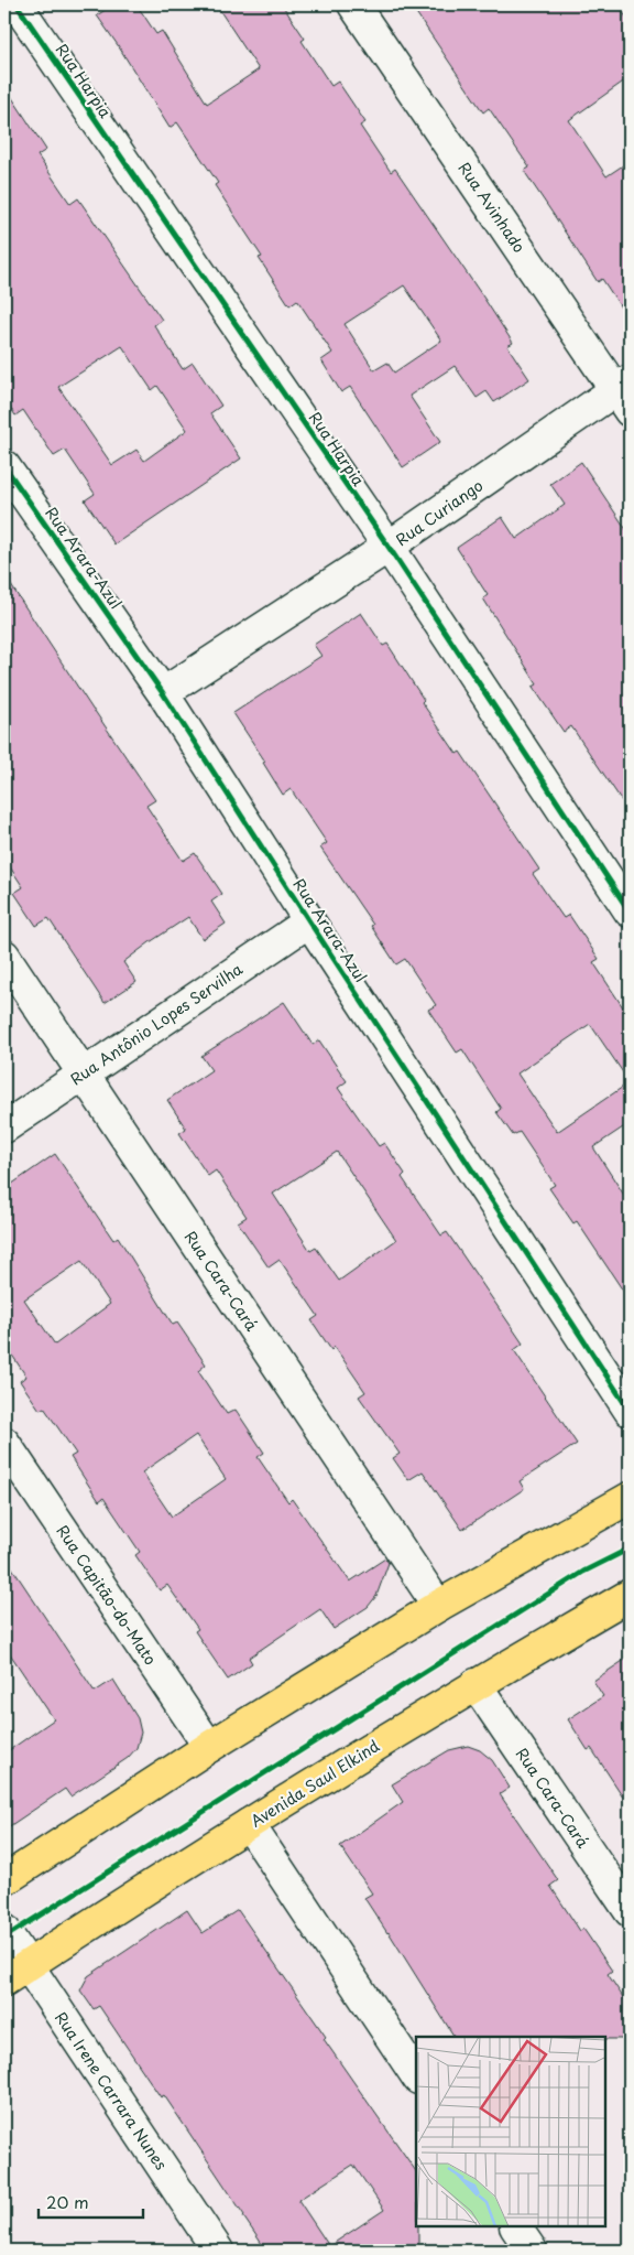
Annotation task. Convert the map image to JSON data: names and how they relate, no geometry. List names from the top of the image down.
{
  "streets": {
    "main road": ["Avenida Saul Elkind"],
    "street": [
      "Rua Harpia",
      "Rua Avinhado",
      "Rua Curiango",
      "Rua Arara-Azul",
      "Rua Antônio Lopes Servilha",
      "Rua Cara-Cará",
      "Rua Capitão-do-Mato",
      "Rua Irene Carrara Nunes"
    ]
  },
  "crossings": [
    ["Rua Harpia", "Rua Curiango"],
    ["Rua Avinhado", "Rua Curiango"],
    ["Rua Curiango", "Rua Arara-Azul"],
    ["Rua Arara-Azul", "Rua Antônio Lopes Servilha"],
    ["Rua Antônio Lopes Servilha", "Rua Cara-Cará"],
    ["Rua Cara-Cará", "Avenida Saul Elkind"],
    ["Avenida Saul Elkind", "Rua Irene Carrara Nunes"]
  ],
  "scale_bar": "20 m"
}
